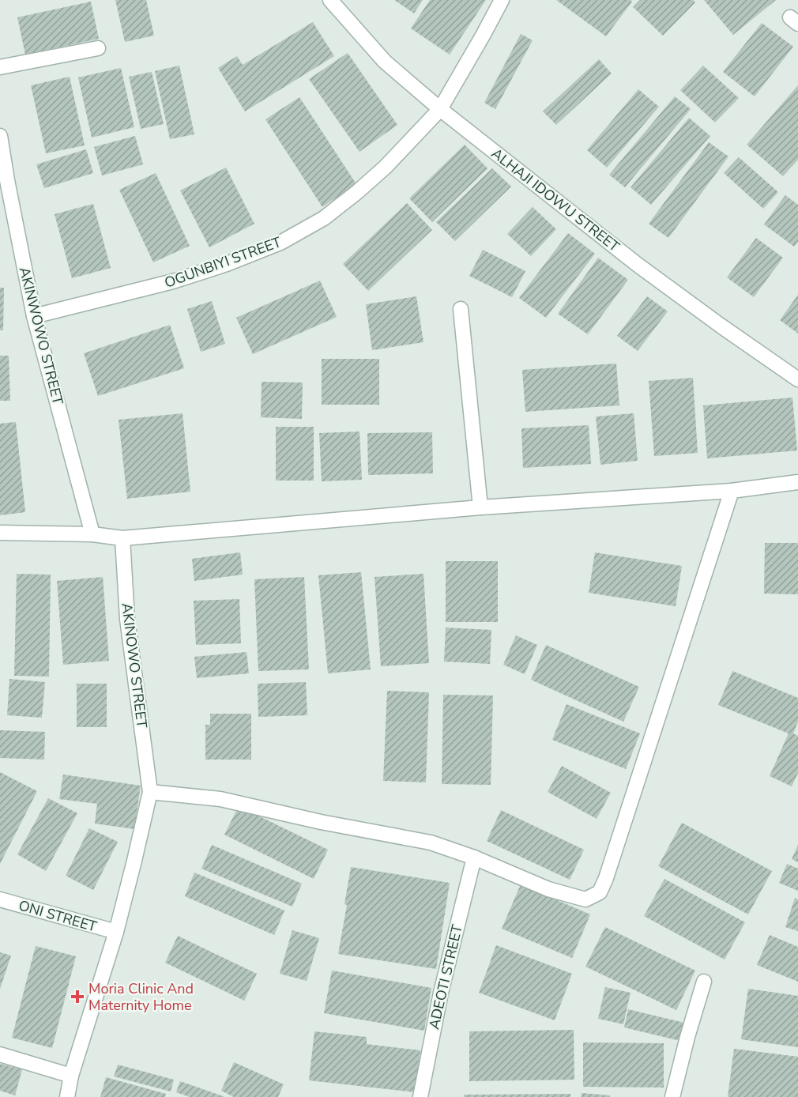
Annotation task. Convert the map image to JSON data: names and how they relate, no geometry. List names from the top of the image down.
{
  "streets": {
    "street": [
      "ALHAJI IDOWU STREET",
      "OGUNBIYI STREET",
      "AKINWOWO STREET",
      "AKINOWO STREET",
      "ONI STREET",
      "ADEOTI STREET"
    ]
  },
  "crossings": [
    ["ALHAJI IDOWU STREET", "OGUNBIYI STREET"],
    ["OGUNBIYI STREET", "AKINWOWO STREET"]
  ],
  "places": {
    "health": ["Moria Clinic And Maternity Home"]
  }
}
